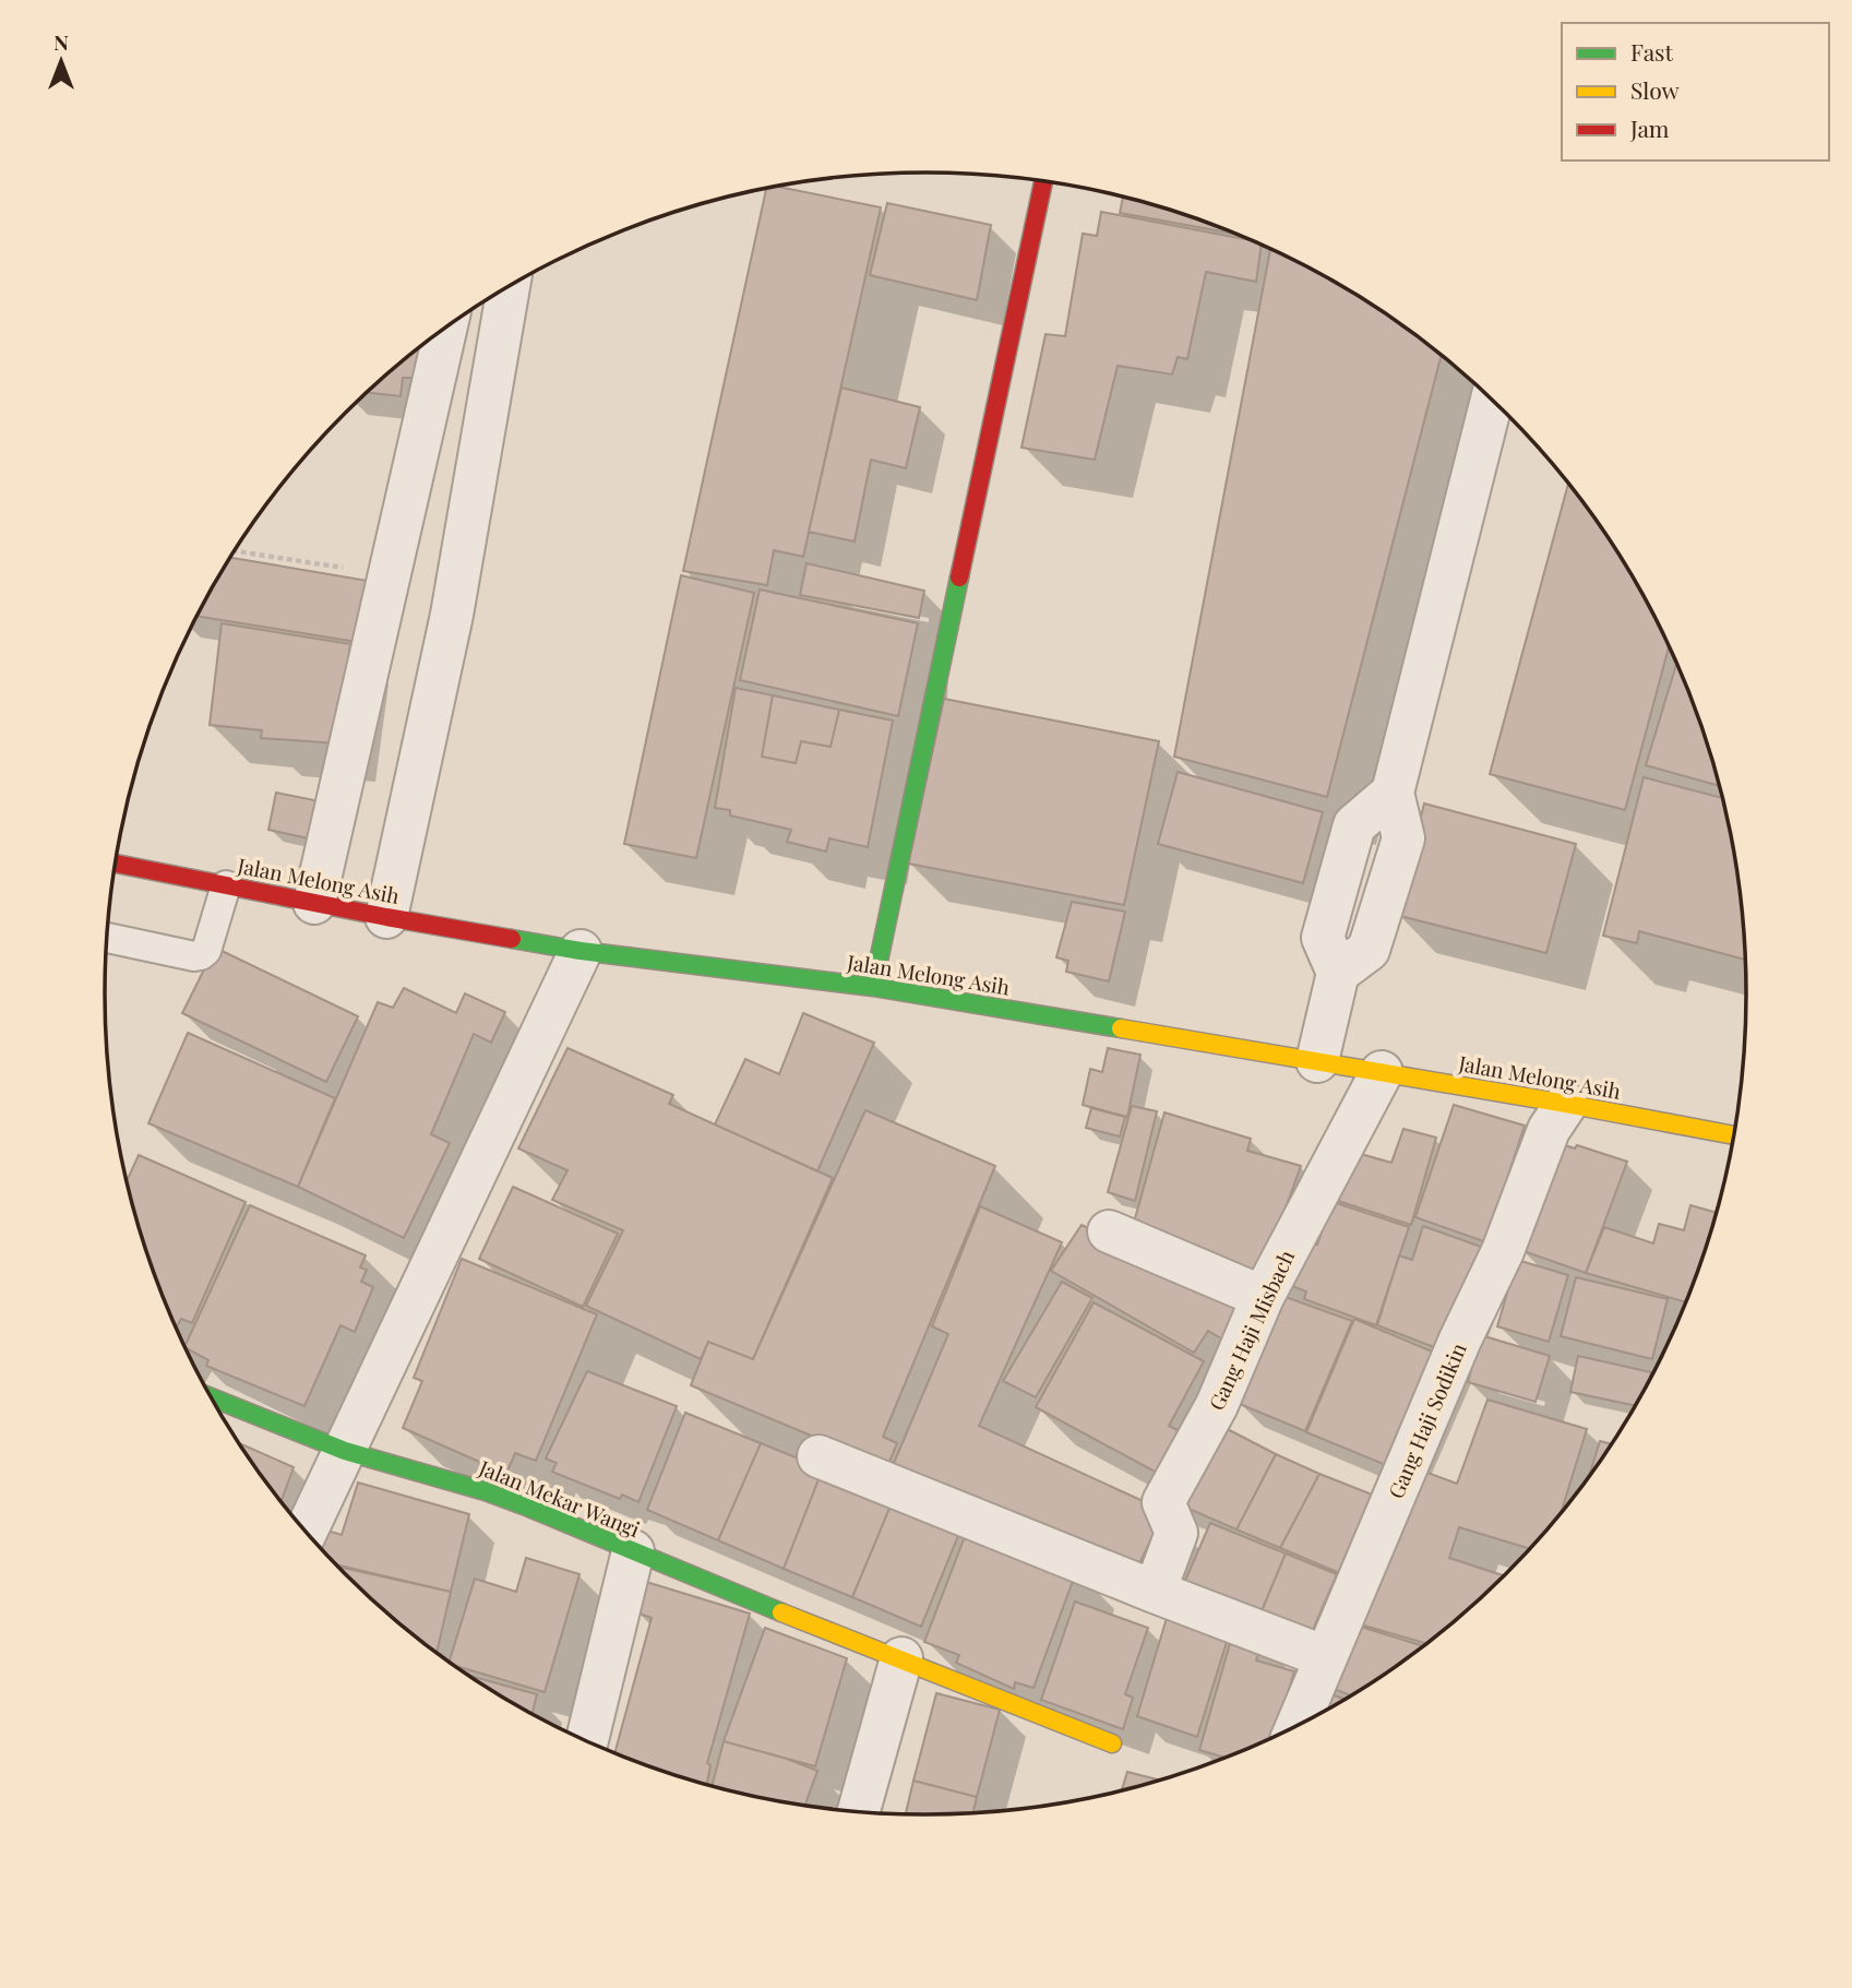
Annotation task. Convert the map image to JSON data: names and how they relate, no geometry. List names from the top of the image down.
{
  "streets": {
    "street": [
      "Jalan Melong Asih",
      "Gang Haji Misbach",
      "Gang Haji Sodikin",
      "Jalan Mekar Wangi"
    ]
  },
  "crossings": [
    ["Jalan Melong Asih", "Gang Haji Misbach"],
    ["Jalan Melong Asih", "Gang Haji Sodikin"]
  ],
  "legend": ["Fast", "Slow", "Jam"],
  "north": "top"
}
